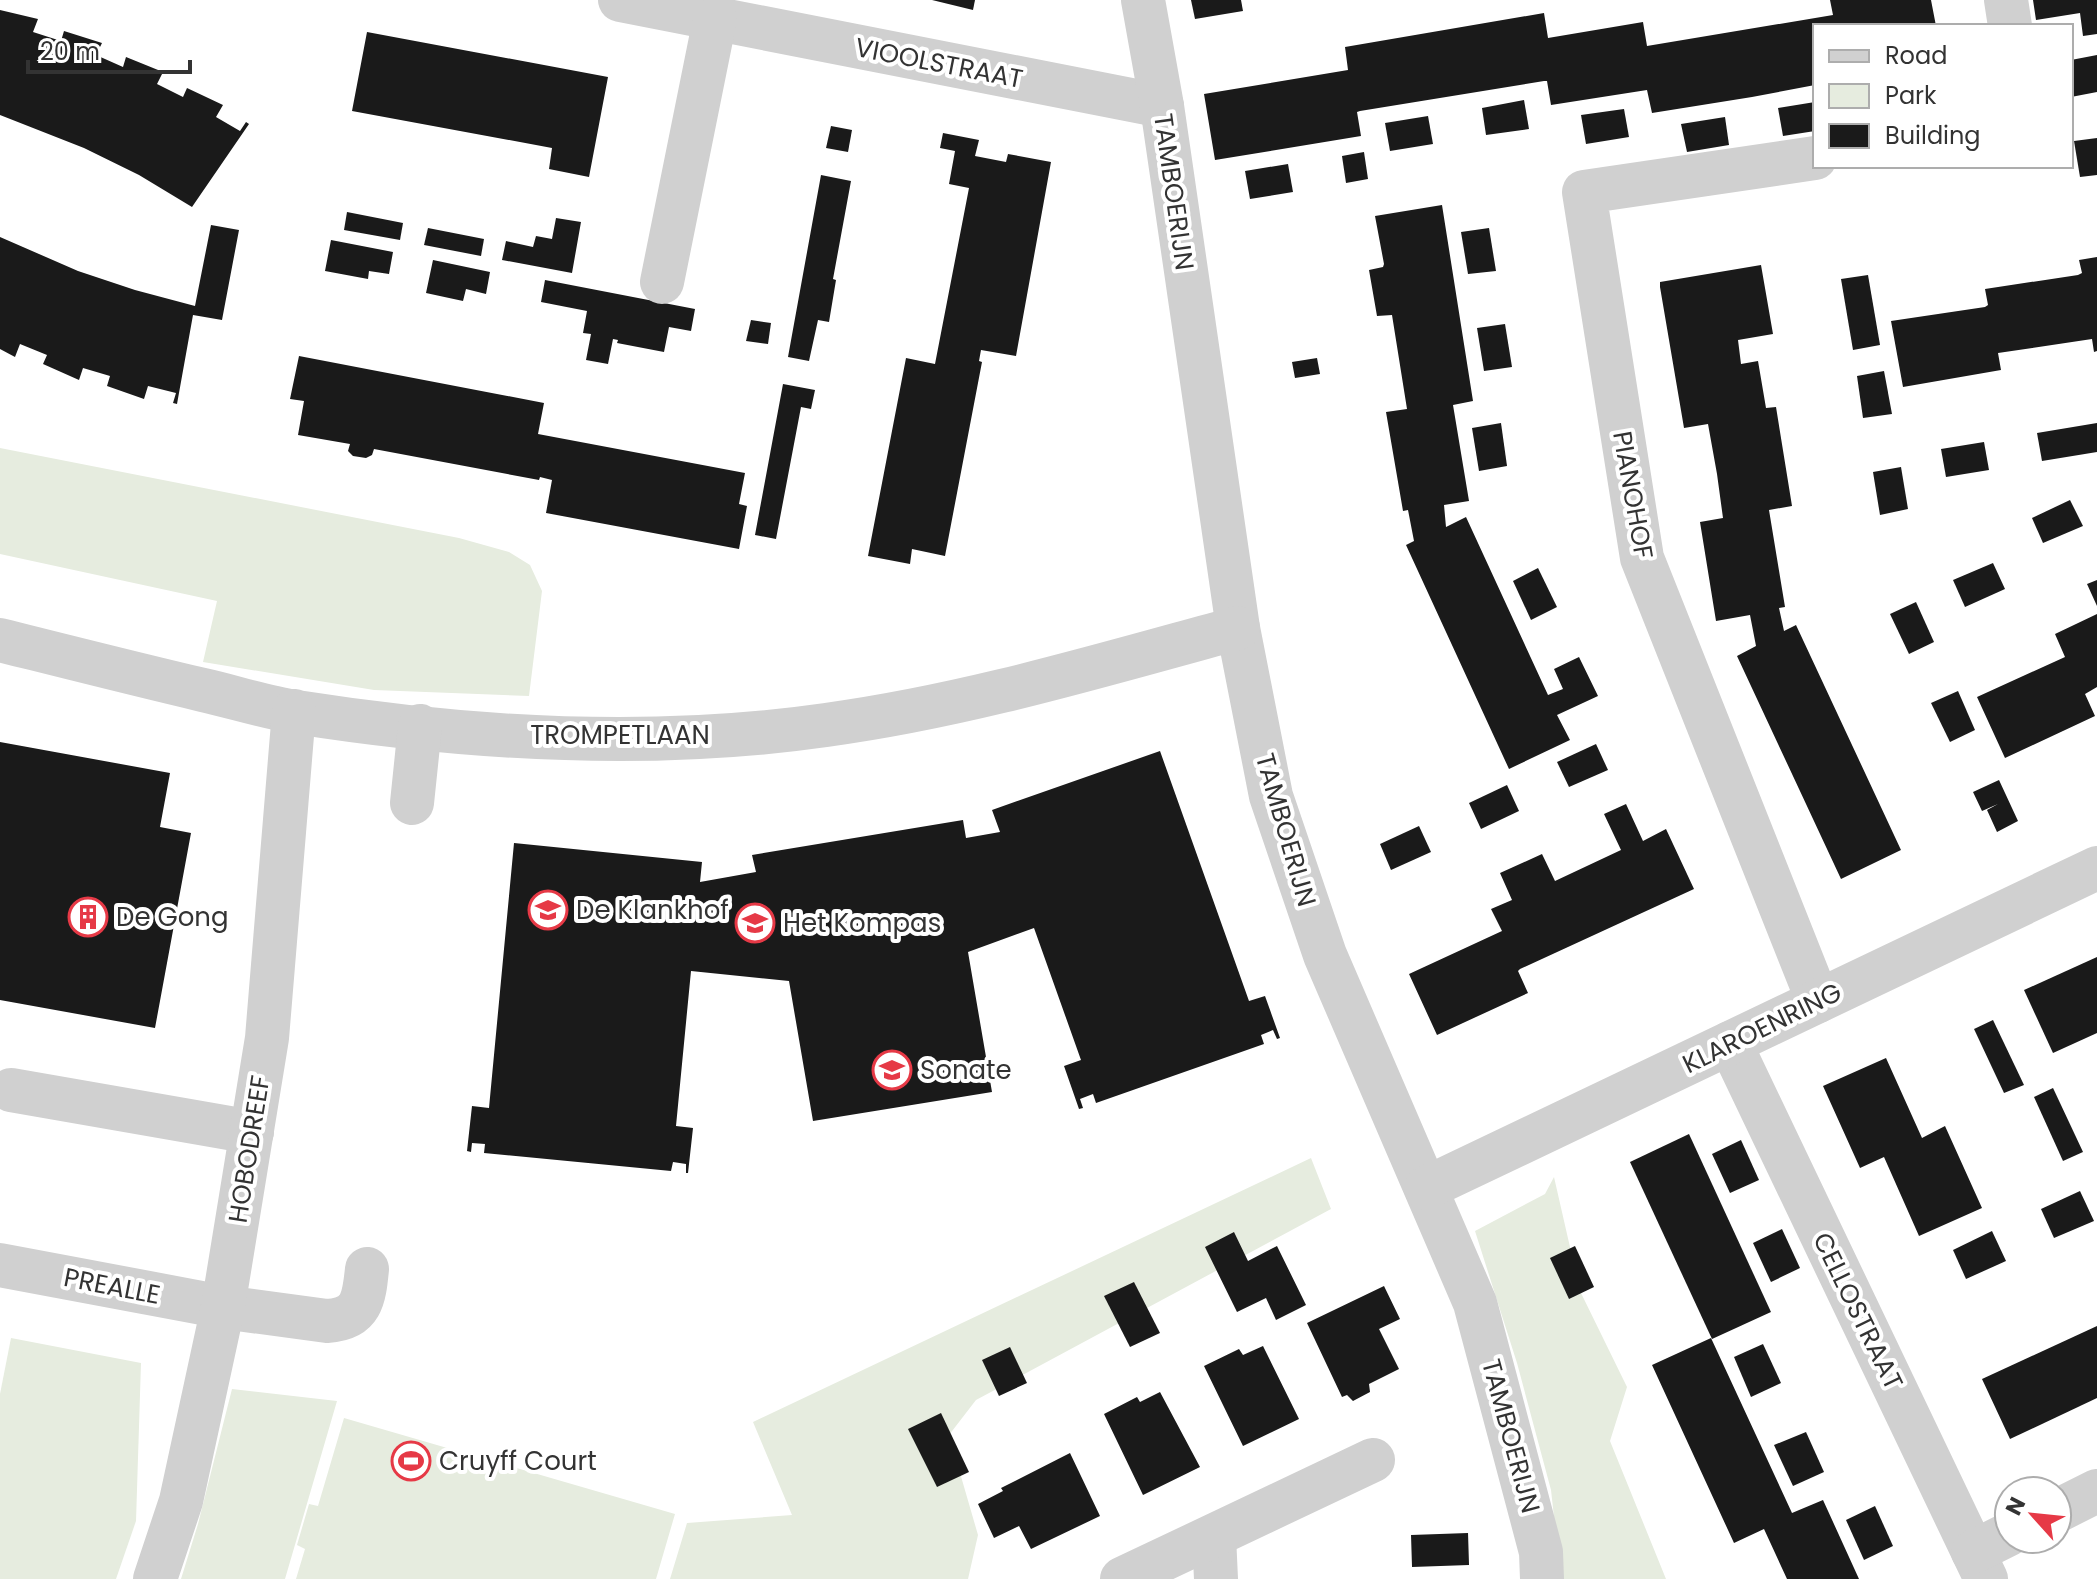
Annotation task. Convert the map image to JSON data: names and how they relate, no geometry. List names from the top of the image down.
{
  "streets": {
    "street": [
      "VIOOLSTRAAT",
      "TAMBOERIJN",
      "PIANOHOF",
      "TROMPETLAAN",
      "KLAROENRING",
      "HOBODREEF",
      "PREALLE",
      "CELLOSTRAAT"
    ]
  },
  "crossings": [
    ["VIOOLSTRAAT", "TAMBOERIJN"],
    ["TAMBOERIJN", "TROMPETLAAN"],
    ["TAMBOERIJN", "KLAROENRING"],
    ["PIANOHOF", "KLAROENRING"],
    ["TROMPETLAAN", "HOBODREEF"],
    ["KLAROENRING", "CELLOSTRAAT"],
    ["HOBODREEF", "PREALLE"]
  ],
  "places": {
    "school or university": ["De Klankhof", "Het Kompas", "Sonate"],
    "building": ["De Gong"],
    "sports": ["Cruyff Court"]
  },
  "legend": ["Road", "Park", "Building"],
  "scale_bar": "20 m",
  "north": "top left"
}
